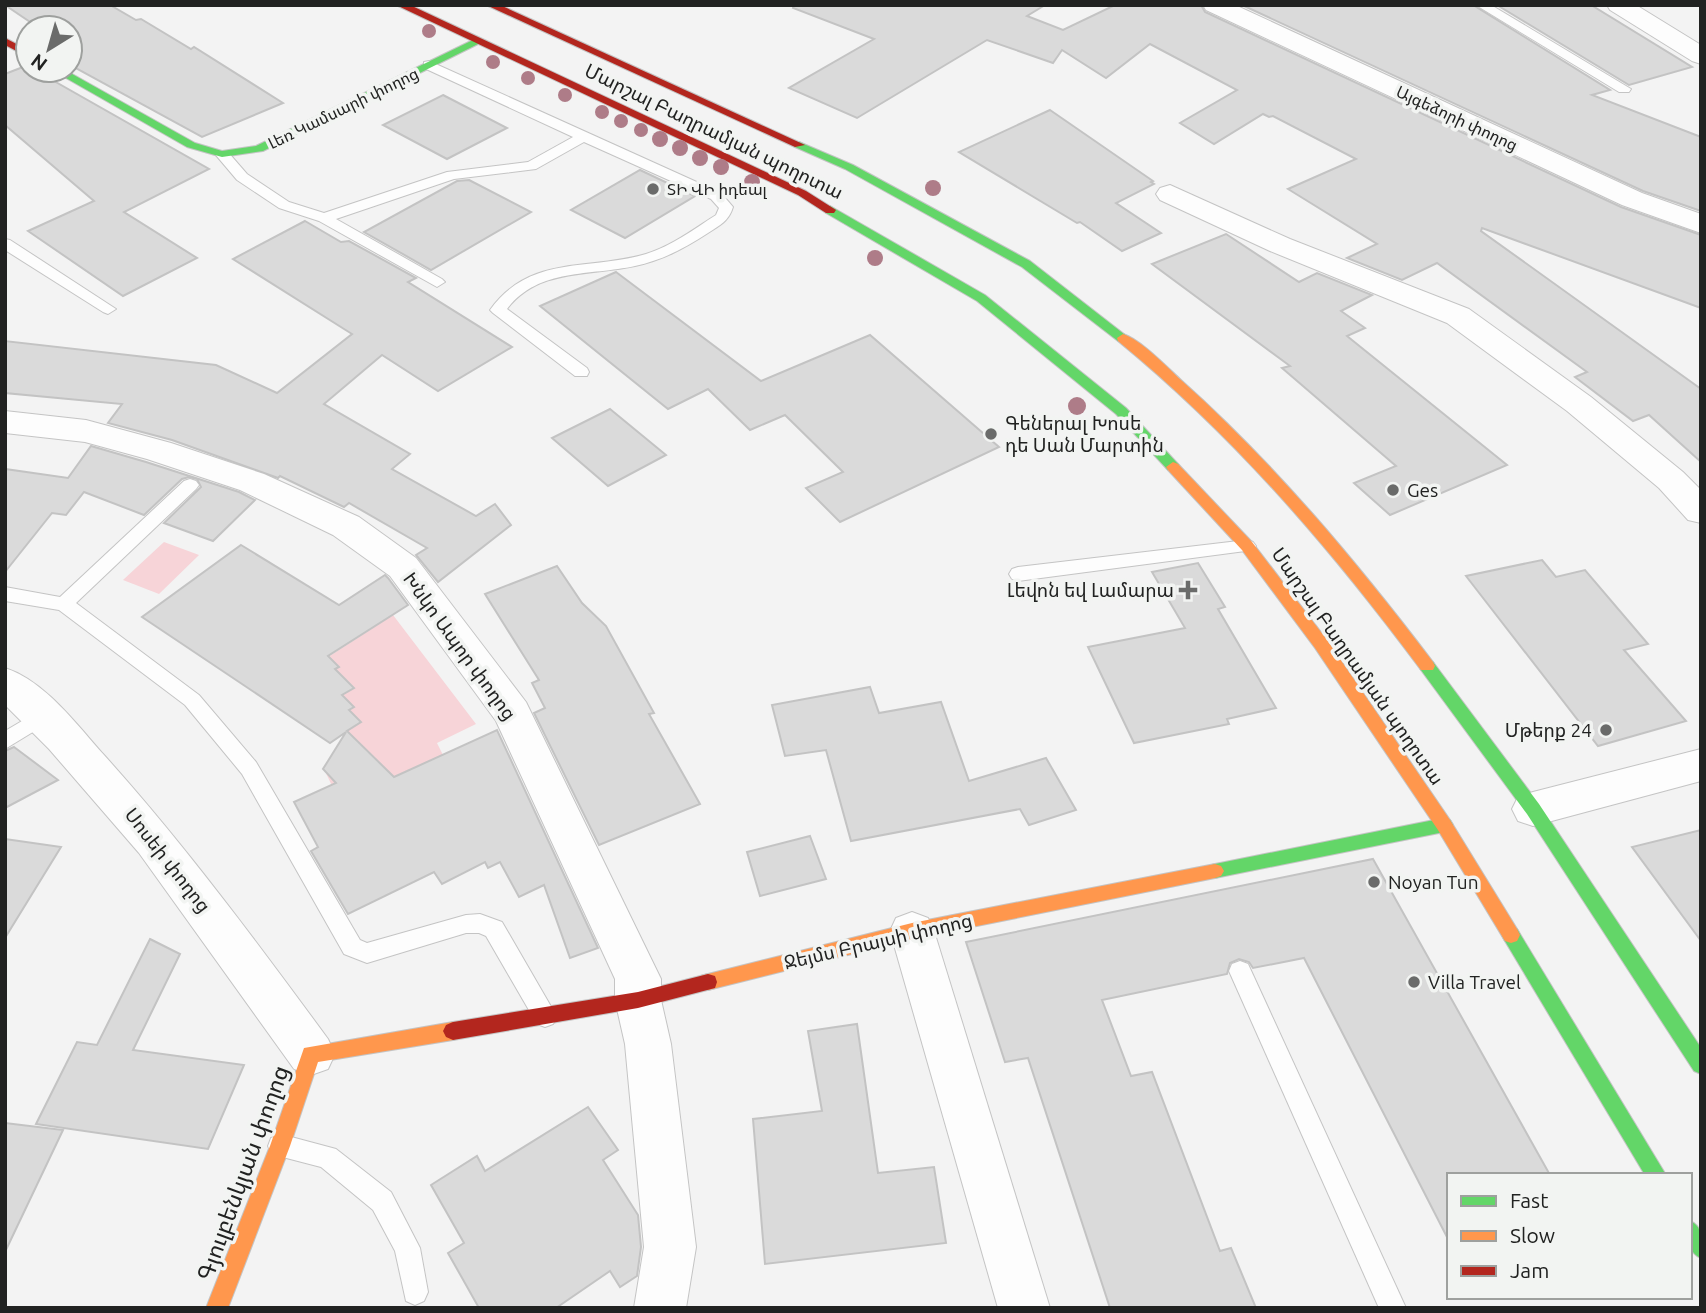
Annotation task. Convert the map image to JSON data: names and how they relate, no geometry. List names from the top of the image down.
{
  "streets": {
    "main road": [
      "Լեռ Կամսարի փողոց",
      "Մարշալ Բաղրամյան պողոտա",
      "Ջեյմս Բրայսի փողոց",
      "Գյուլբենկյան փողոց"
    ],
    "street": ["Այգեձորի փողոց", "Խնկո Ապոր փողոց", "Սոսեի փողոց"]
  },
  "crossings": [
    ["Լեռ Կամսարի փողոց", "Մարշալ Բաղրամյան պողոտա"],
    ["Մարշալ Բաղրամյան պողոտա", "Ջեյմս Բրայսի փողոց"],
    ["Խնկո Ապոր փողոց", "Ջեյմս Բրայսի փողոց"],
    ["Սոսեի փողոց", "Ջեյմս Բրայսի փողոց"],
    ["Սոսեի փողոց", "Գյուլբենկյան փողոց"],
    ["Ջեյմս Բրայսի փողոց", "Գյուլբենկյան փողոց"]
  ],
  "places": {
    "other": [
      "ՏԻ ՎԻ իդեալ",
      "Գեներալ Խոսե դե Սան Մարտին",
      "Ges",
      "Մթերք 24",
      "Noyan Tun",
      "Villa Travel"
    ],
    "health": ["Լեվոն եվ Լամարա"]
  },
  "legend": ["Fast", "Slow", "Jam"],
  "north": "bottom left"
}
